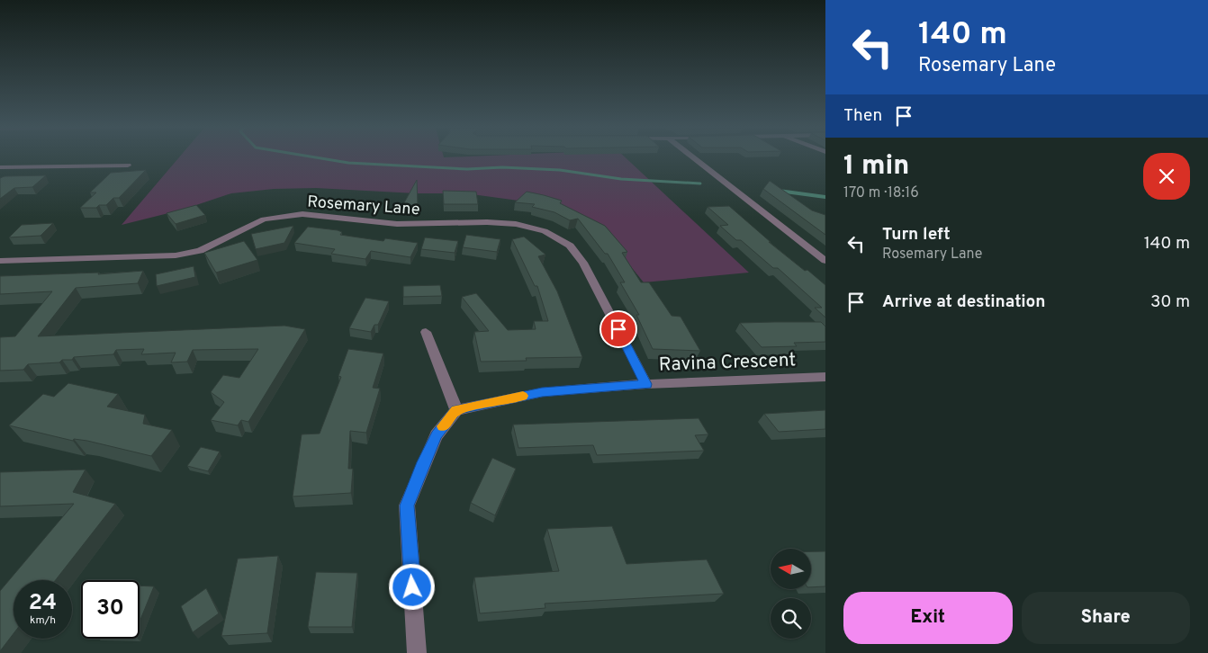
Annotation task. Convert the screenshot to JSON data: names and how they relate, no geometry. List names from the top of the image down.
{
  "streets": {
    "street": ["Rosemary Lane", "Ravina Crescent"]
  },
  "crossings": [
    ["Rosemary Lane", "Ravina Crescent"]
  ],
  "north": "left",
  "page": {
    "turn": ["140 m", "Rosemary Lane"],
    "then": "Then",
    "heading": ["1 min", "170 m · 18:16"],
    "list": [
      {
        "name": "Turn left",
        "note": "Rosemary Lane",
        "value": "140 m"
      },
      {
        "name": "Arrive at destination",
        "value": "30 m"
      }
    ],
    "speed": "24 km/h",
    "limit": "30",
    "buttons": ["Exit", "Share"]
  }
}
